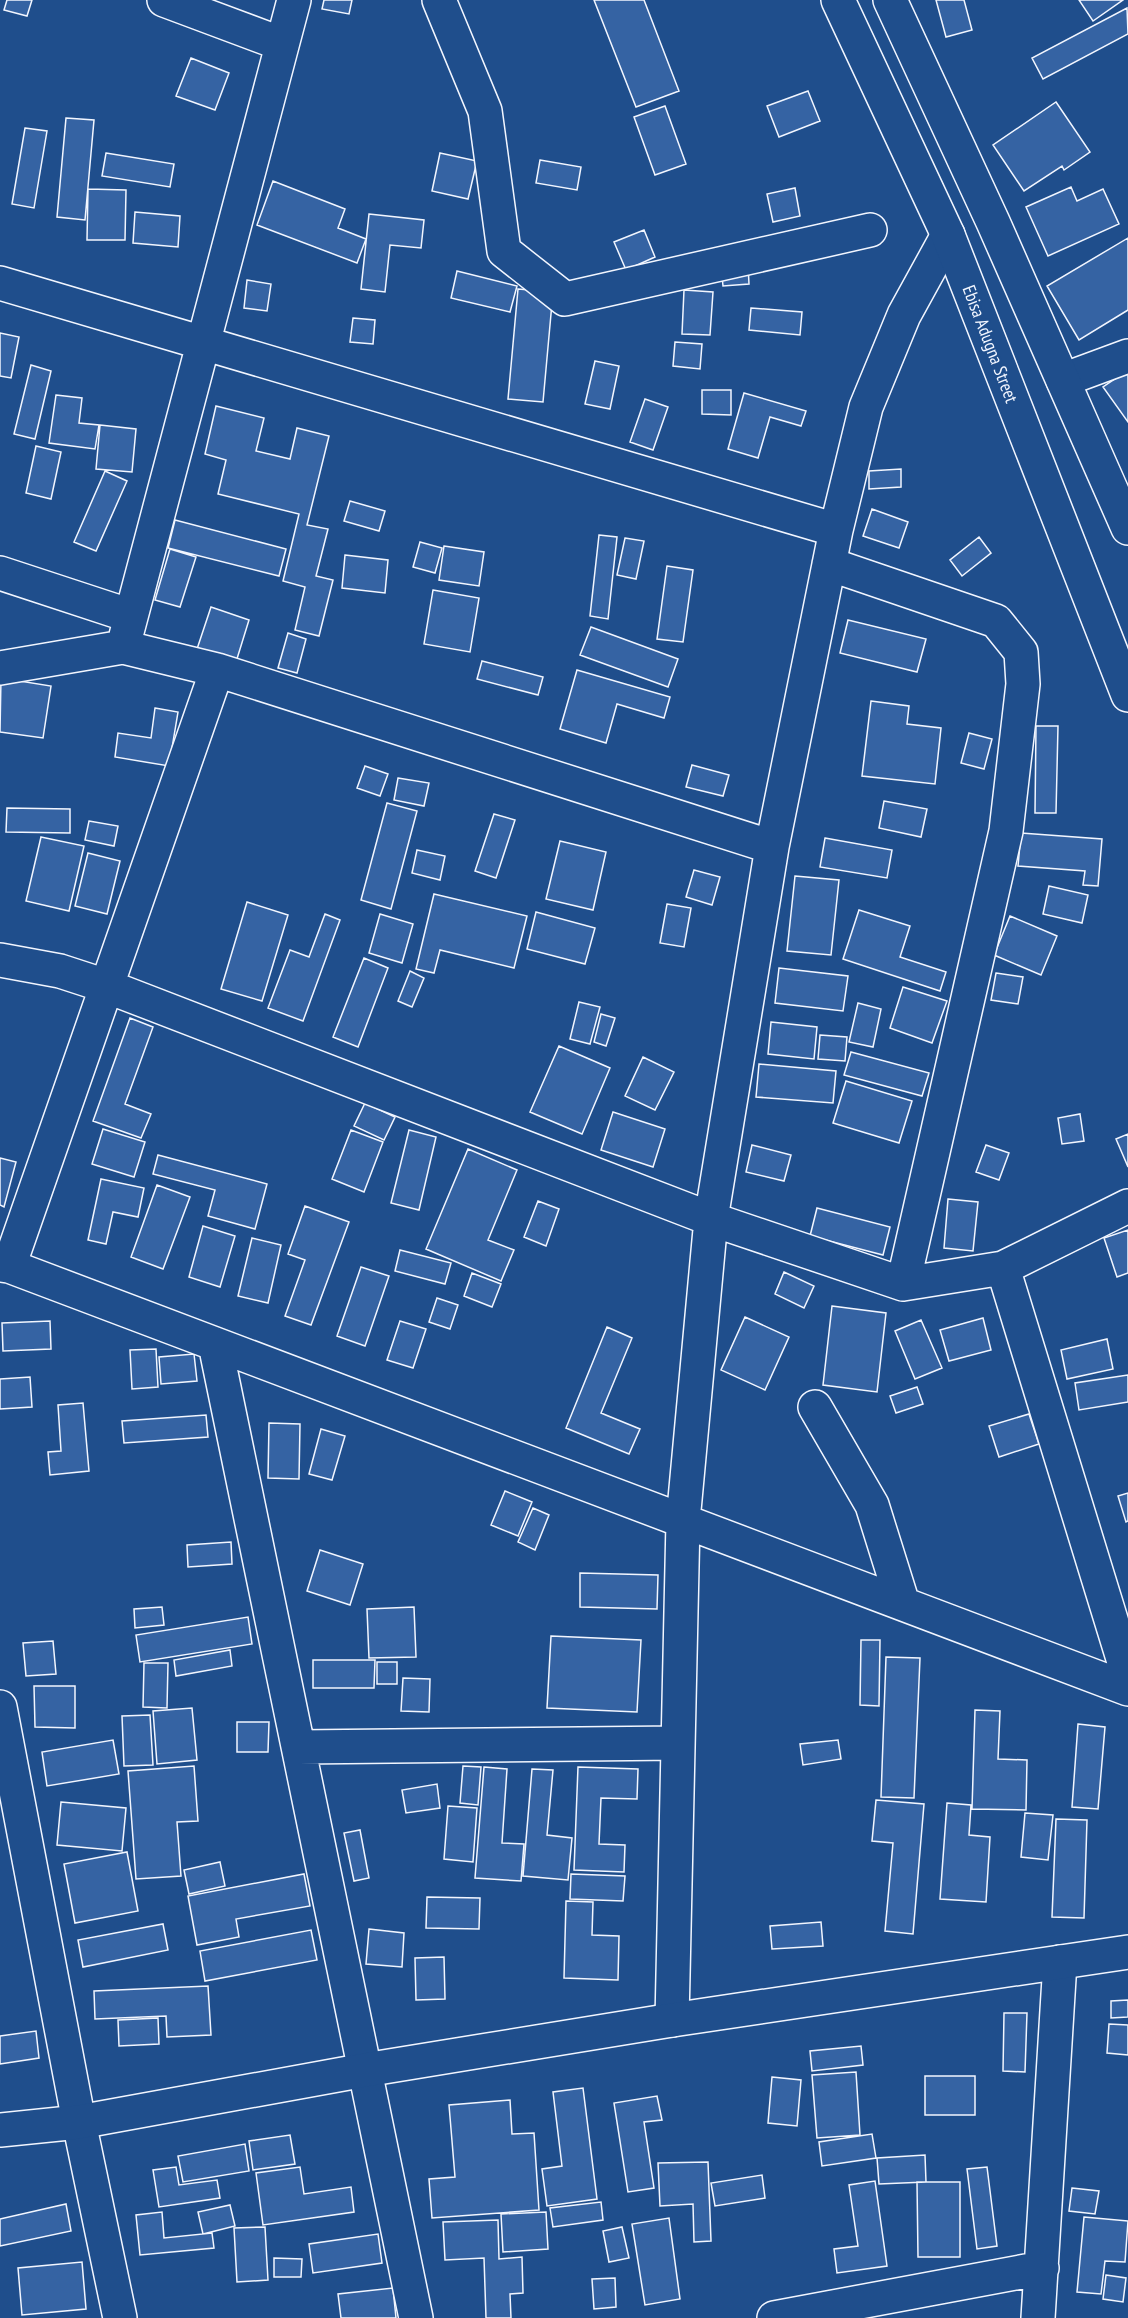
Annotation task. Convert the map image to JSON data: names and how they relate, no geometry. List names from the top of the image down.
{
  "streets": {
    "street": ["Ebisa Adugna Street"]
  }
}
